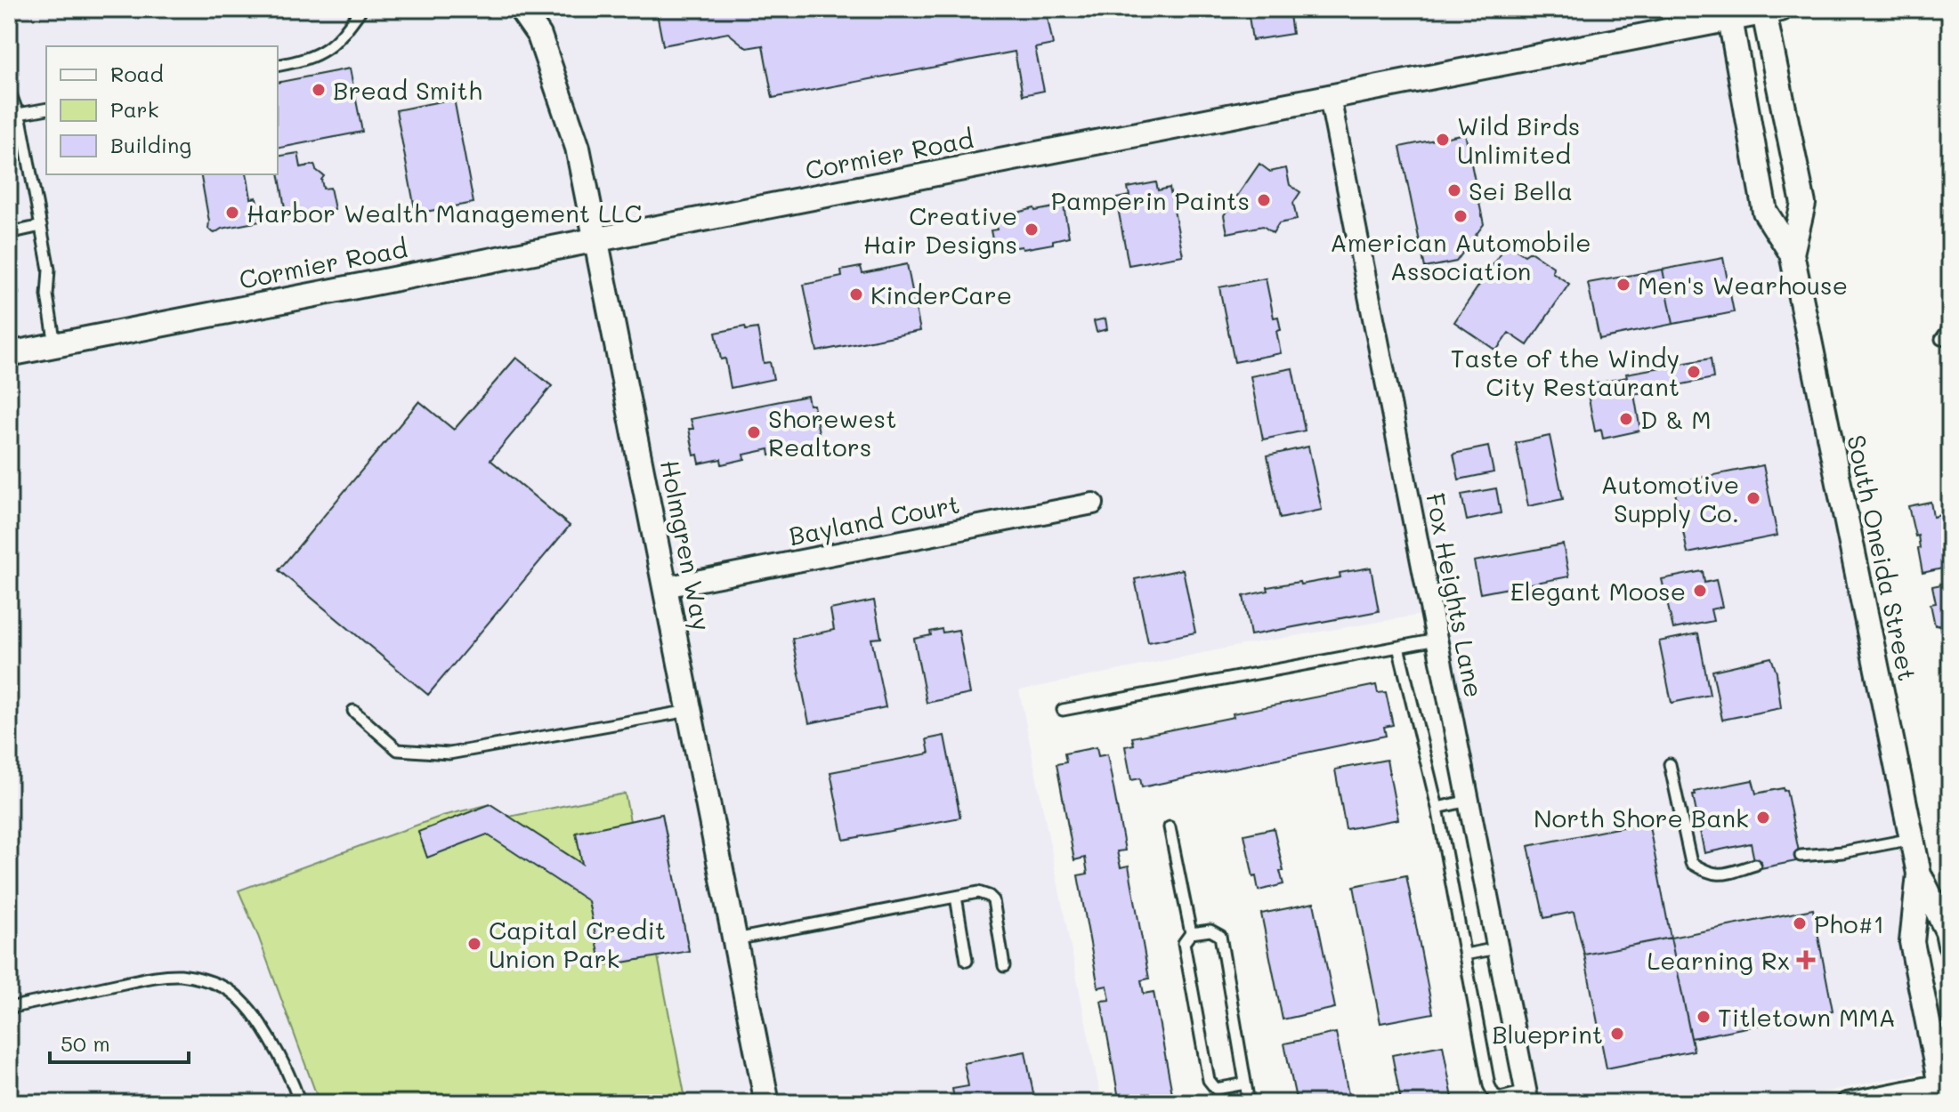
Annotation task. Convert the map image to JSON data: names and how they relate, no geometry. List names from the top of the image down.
{
  "streets": {
    "street": [
      "Cormier Road",
      "Bayland Court",
      "Holmgren Way",
      "South Oneida Street",
      "Fox Heights Lane"
    ]
  },
  "crossings": [
    ["Cormier Road", "Holmgren Way"],
    ["Cormier Road", "South Oneida Street"],
    ["Cormier Road", "Fox Heights Lane"],
    ["Bayland Court", "Holmgren Way"]
  ],
  "places": {
    "other": [
      "Bread Smith",
      "Wild Birds Unlimited",
      "Sei Bella",
      "Pamperin Paints",
      "Harbor Wealth Management LLC",
      "American Automobile Association",
      "Creative Hair Designs",
      "Men's Wearhouse",
      "KinderCare",
      "Taste of the Windy City Restaurant",
      "D & M",
      "Shorewest Realtors",
      "Automotive Supply Co.",
      "Elegant Moose",
      "North Shore Bank",
      "Pho#1",
      "Capital Credit Union Park",
      "Titletown MMA",
      "Blueprint"
    ],
    "health": ["Learning Rx"]
  },
  "legend": ["Road", "Park", "Building"],
  "scale_bar": "50 m"
}
